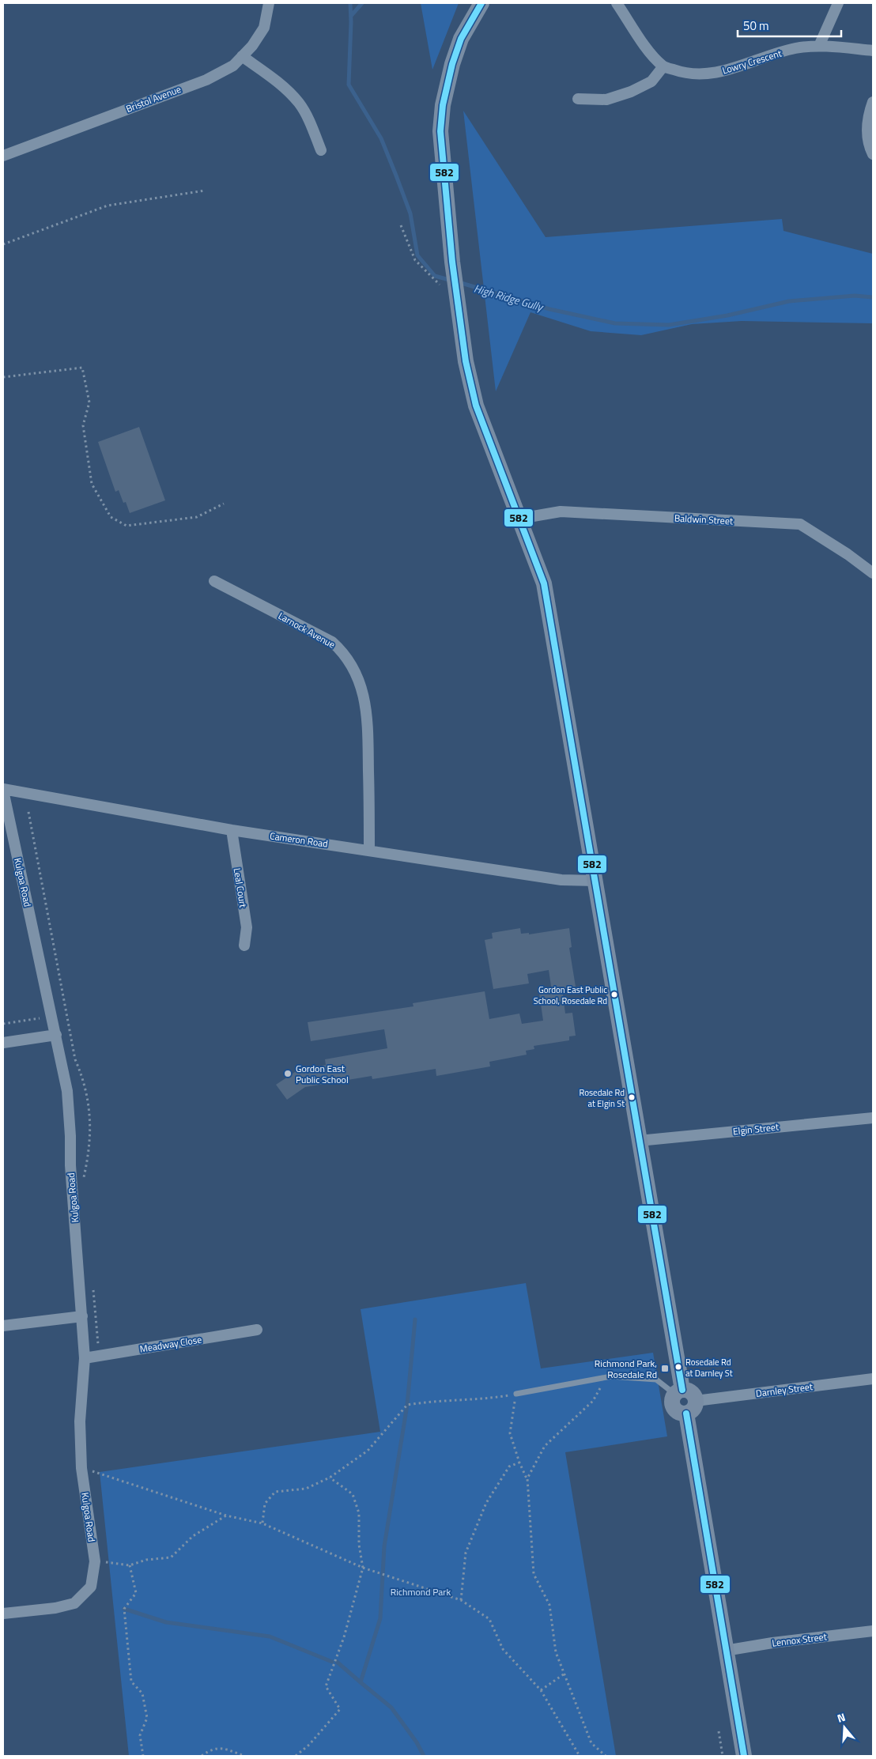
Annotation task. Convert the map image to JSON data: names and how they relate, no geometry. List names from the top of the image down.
{
  "streets": {
    "street": [
      "Lowry Crescent",
      "Bristol Avenue",
      "Baldwin Street",
      "Larnock Avenue",
      "Cameron Road",
      "Kulgoa Road",
      "Leal Court",
      "Elgin Street",
      "Meadway Close",
      "Darnley Street",
      "Lennox Street"
    ]
  },
  "crossings": [
    ["Larnock Avenue", "Cameron Road"],
    ["Cameron Road", "Kulgoa Road"],
    ["Cameron Road", "Leal Court"],
    ["Kulgoa Road", "Meadway Close"]
  ],
  "water": ["High Ridge Gully"],
  "parks": ["Richmond Park"],
  "places": {
    "other": [
      "Gordon East Public School, Rosedale Rd",
      "Gordon East Public School",
      "Rosedale Rd at Elgin St",
      "Rosedale Rd at Darnley St"
    ],
    "transit": ["Richmond Park, Rosedale Rd"]
  },
  "lines": ["transit line 582"],
  "scale_bar": "50 m",
  "north": "top"
}
